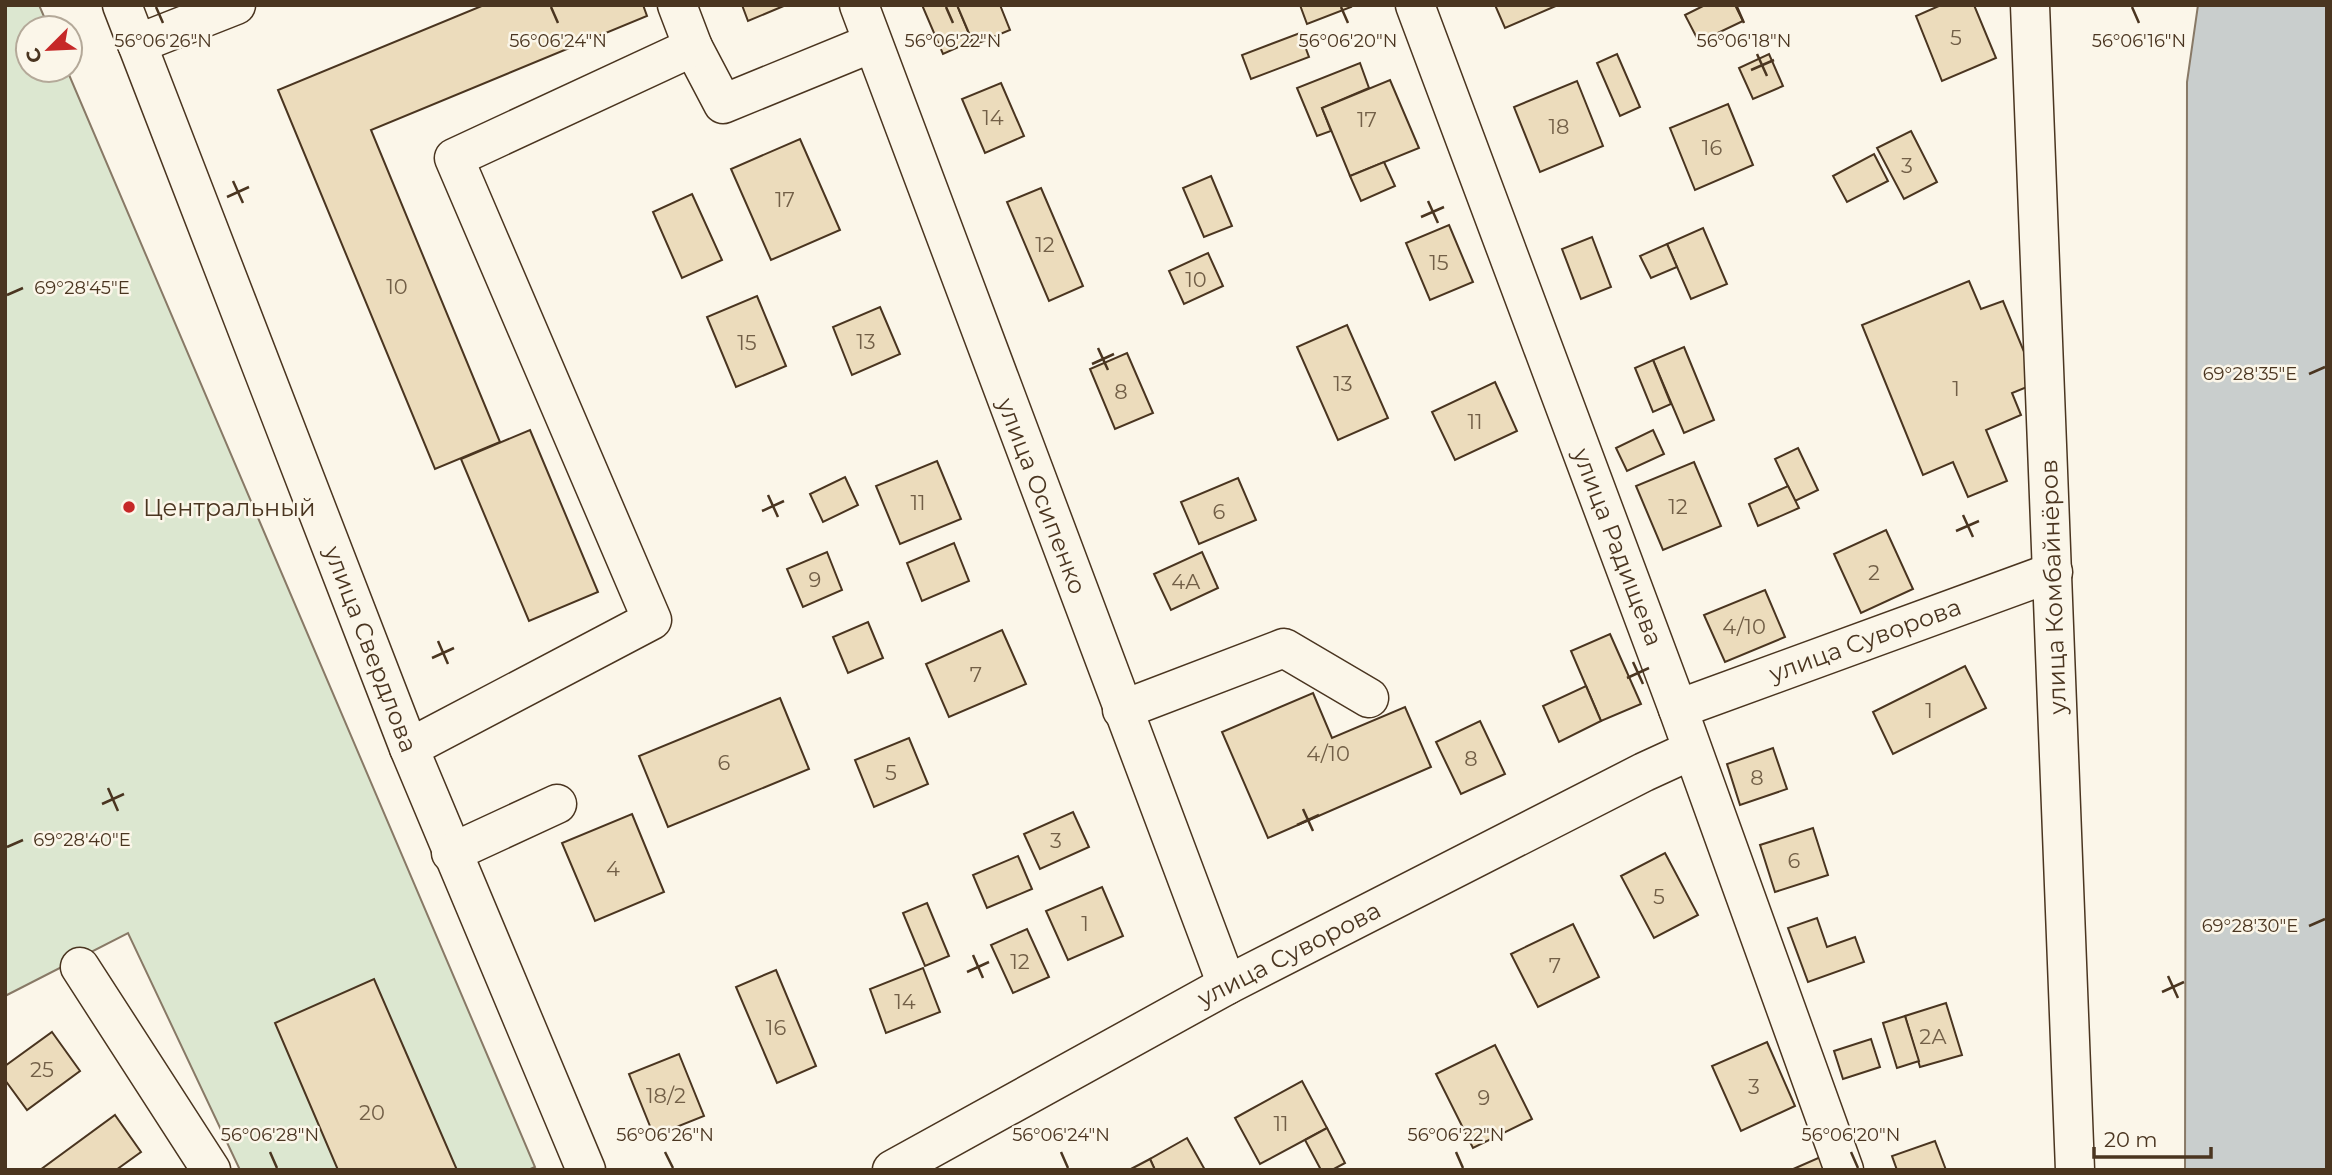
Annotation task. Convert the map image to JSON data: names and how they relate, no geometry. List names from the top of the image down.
{
  "streets": {
    "street": [
      "улица Осипенко",
      "улица Радищева",
      "улица Комбайнёров",
      "улица Суворова",
      "улица Свердлова"
    ]
  },
  "crossings": [
    ["улица Осипенко", "улица Суворова"],
    ["улица Радищева", "улица Суворова"],
    ["улица Комбайнёров", "улица Суворова"]
  ],
  "places": ["Центральный"],
  "house_numbers": [
    "5",
    "14",
    "17",
    "18",
    "16",
    "3",
    "17",
    "12",
    "15",
    "10",
    "10",
    "13",
    "15",
    "13",
    "1",
    "8",
    "11",
    "11",
    "12",
    "6",
    "2",
    "9",
    "4А",
    "4/10",
    "7",
    "1",
    "4/10",
    "8",
    "6",
    "5",
    "8",
    "3",
    "6",
    "4",
    "5",
    "1",
    "12",
    "7",
    "14",
    "16",
    "2А",
    "25",
    "3",
    "18/2",
    "9",
    "20",
    "11"
  ],
  "scale_bar": "20 m",
  "north": "bottom left",
  "coordinates": [
    "56°06'24\"N",
    "56°06'22\"N",
    "56°06'20\"N",
    "56°06'18\"N",
    "56°06'16\"N",
    "56°06'26\"N",
    "69°28'45\"E",
    "69°28'35\"E",
    "69°28'40\"E",
    "69°28'30\"E",
    "56°06'28\"N"
  ]
}
